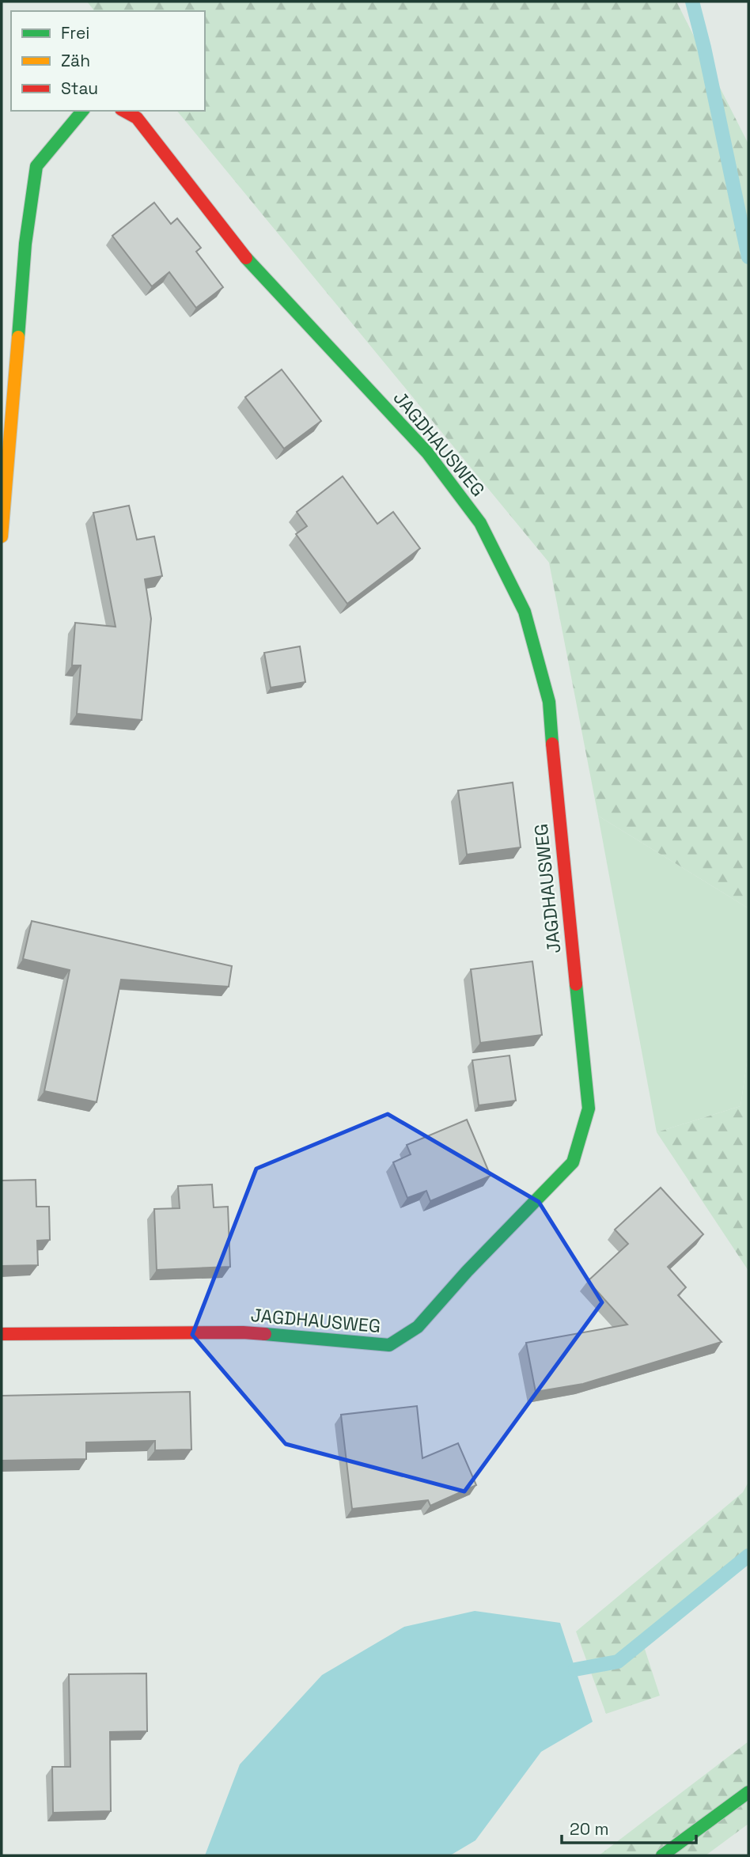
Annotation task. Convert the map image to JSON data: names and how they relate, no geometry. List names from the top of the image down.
{
  "streets": {
    "street": ["JAGDHAUSWEG"]
  },
  "legend": ["Frei", "Zäh", "Stau"],
  "scale_bar": "20 m"
}
